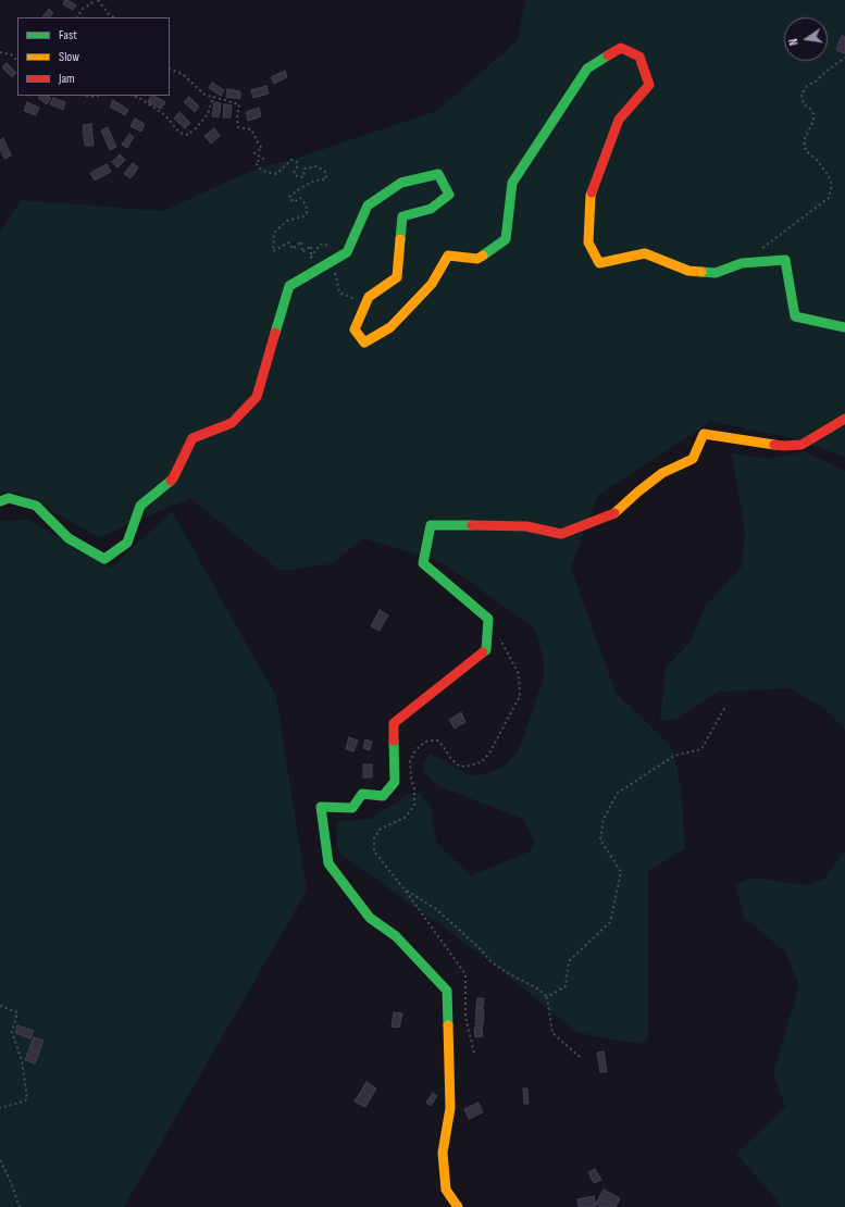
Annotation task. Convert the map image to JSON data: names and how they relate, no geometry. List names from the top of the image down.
{
  "legend": ["Fast", "Slow", "Jam"],
  "north": "left"
}
